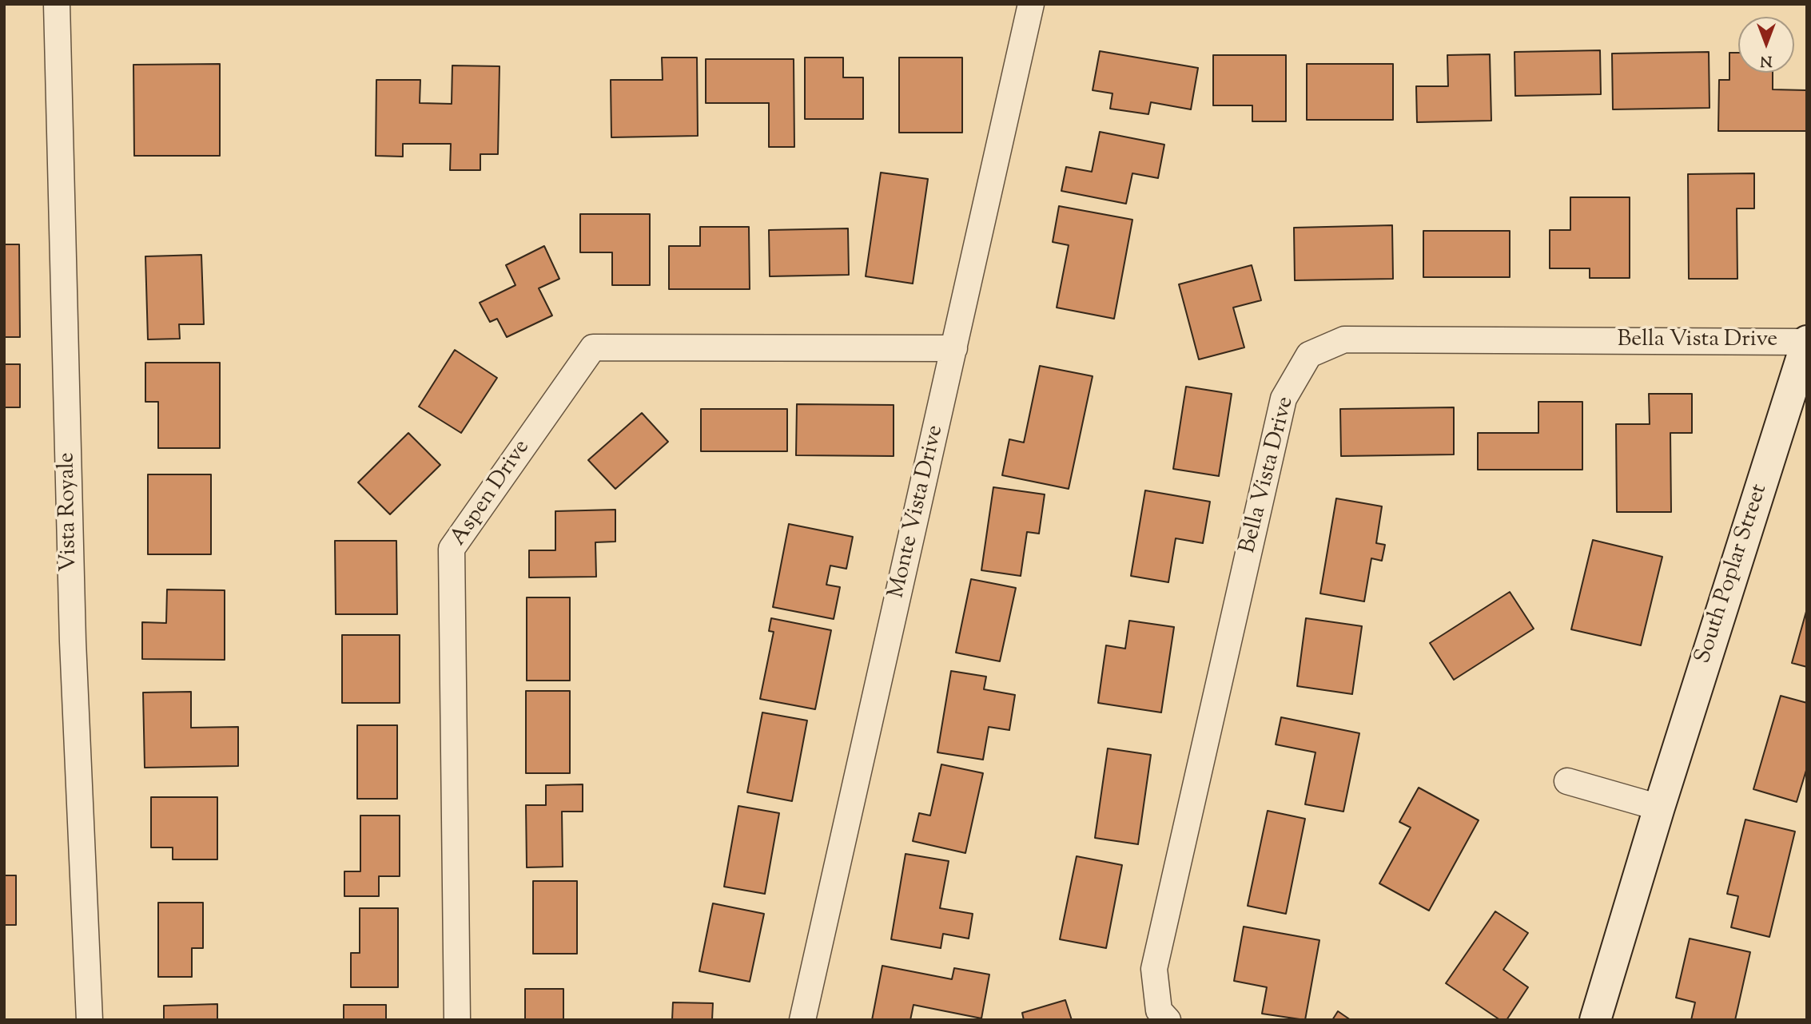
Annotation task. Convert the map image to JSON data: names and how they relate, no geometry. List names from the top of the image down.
{
  "streets": {
    "main road": ["South Poplar Street"],
    "street": [
      "Bella Vista Drive",
      "Aspen Drive",
      "Vista Royale",
      "Monte Vista Drive"
    ]
  },
  "crossings": [
    ["Bella Vista Drive", "South Poplar Street"],
    ["Aspen Drive", "Monte Vista Drive"]
  ],
  "north": "bottom"
}
